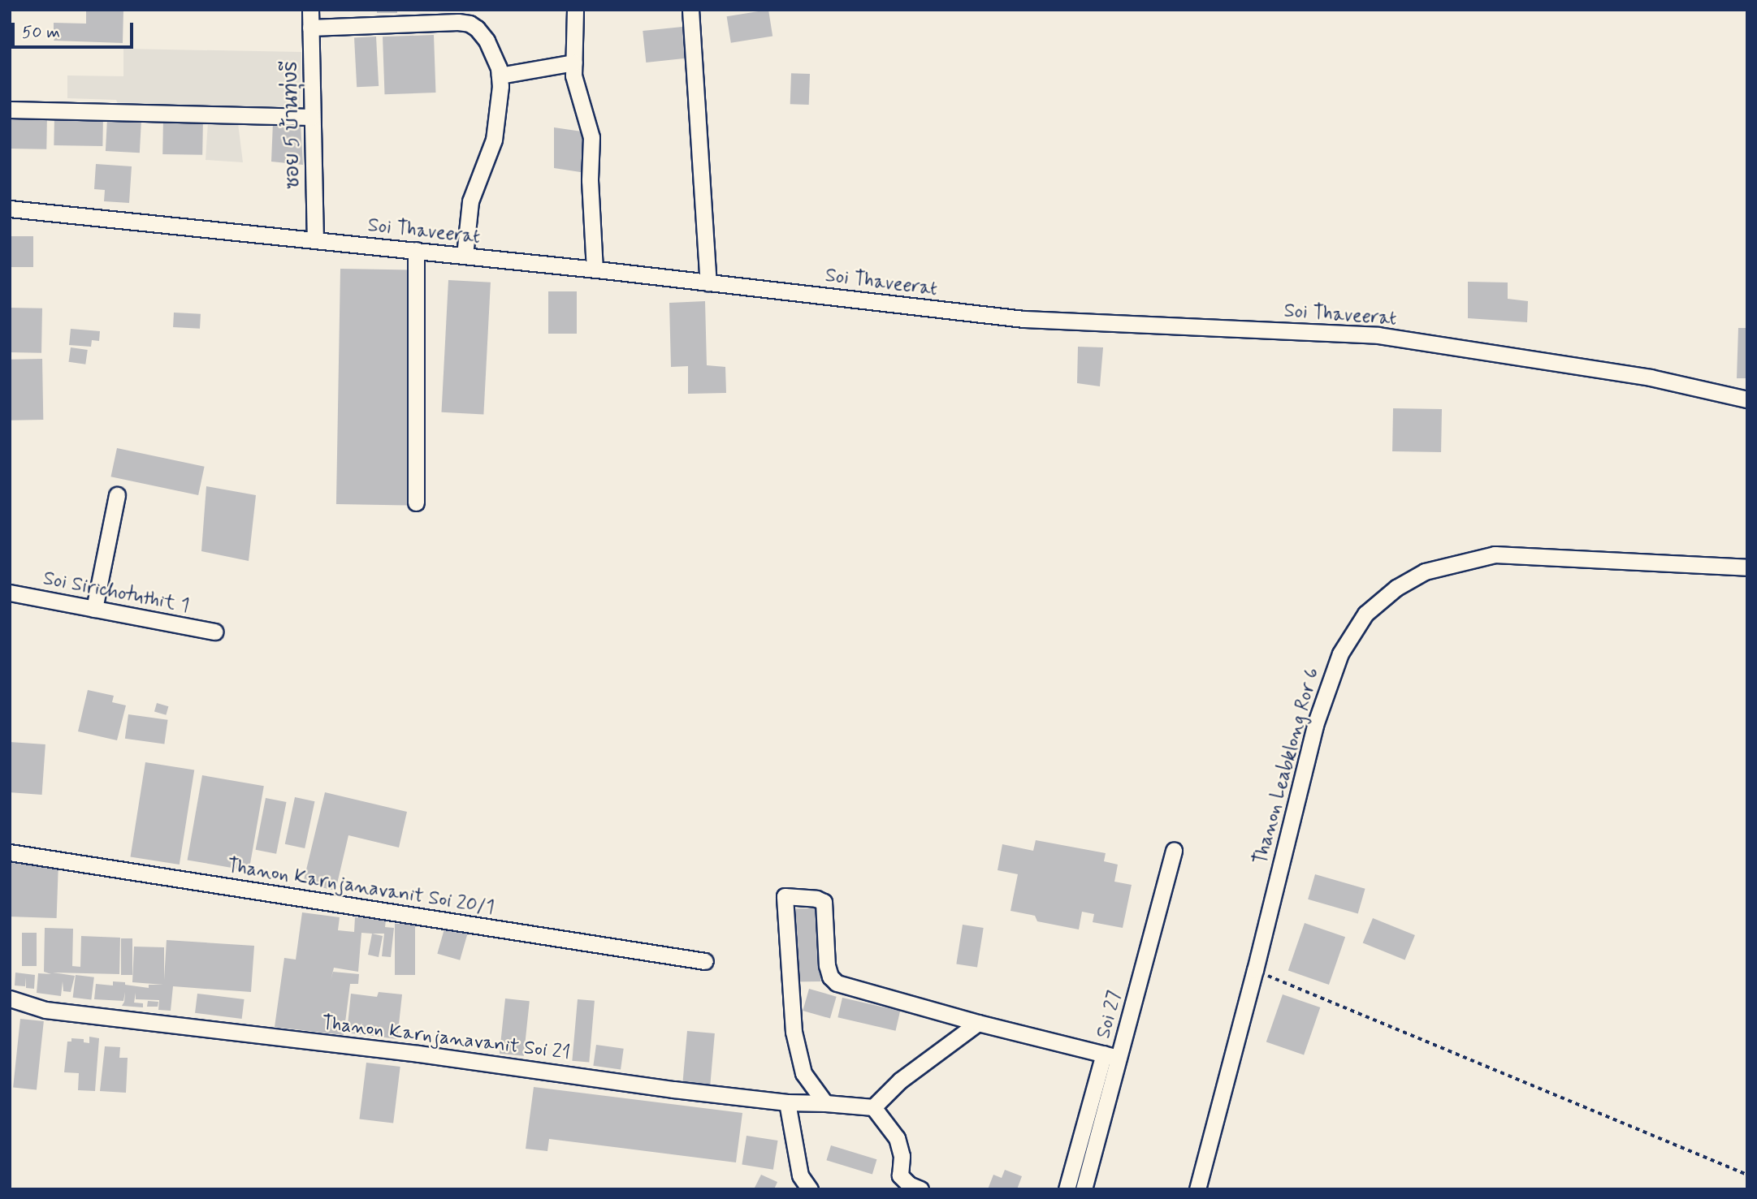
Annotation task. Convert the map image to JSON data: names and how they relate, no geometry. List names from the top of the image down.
{
  "streets": {
    "street": [
      "ซอย 5 บ้านทุ่งรี",
      "Soi Thaveerat",
      "Soi Sirichotuthit 1",
      "Thanon Leabklong Ror 6",
      "Thanon Karnjanavanit Soi 20/1",
      "Soi 27",
      "Thanon Karnjanavanit Soi 21"
    ]
  },
  "crossings": [
    ["ซอย 5 บ้านทุ่งรี", "Soi Thaveerat"]
  ],
  "scale_bar": "50 m"
}
